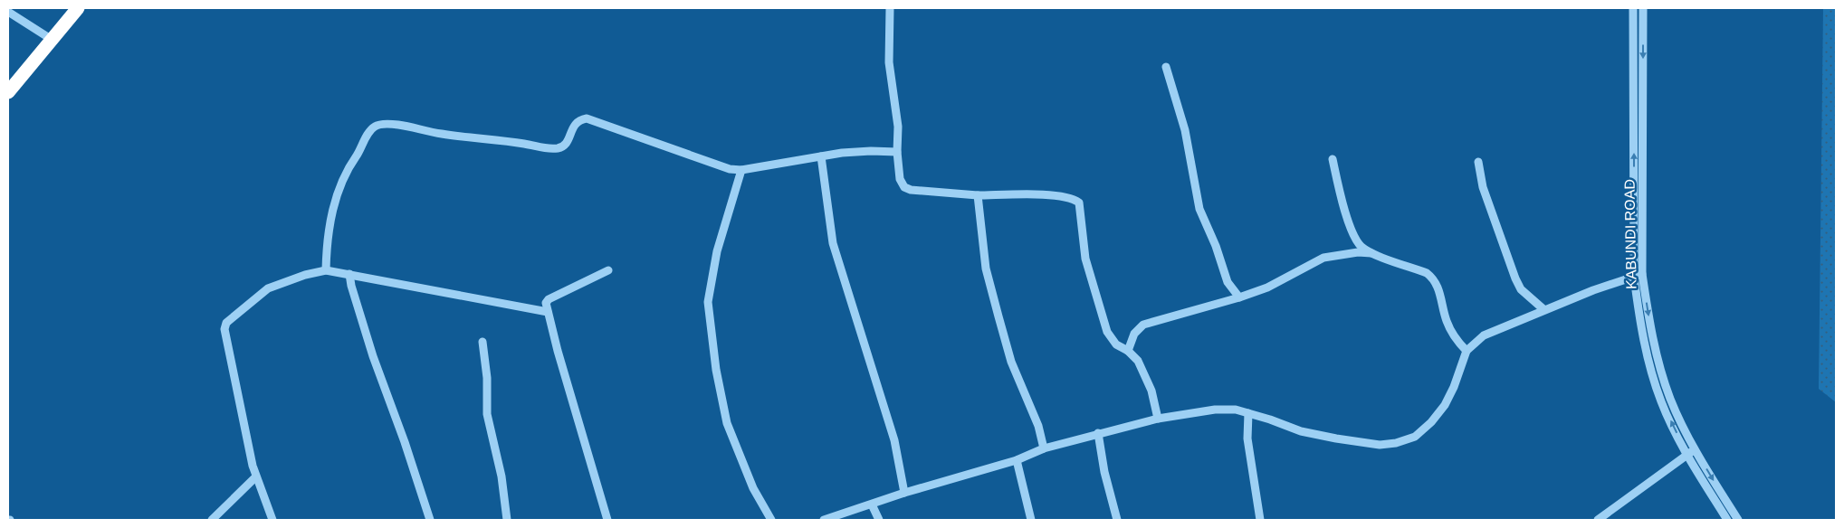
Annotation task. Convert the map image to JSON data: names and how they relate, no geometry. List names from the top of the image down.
{
  "streets": {
    "street": ["KABUNDI ROAD"]
  }
}
